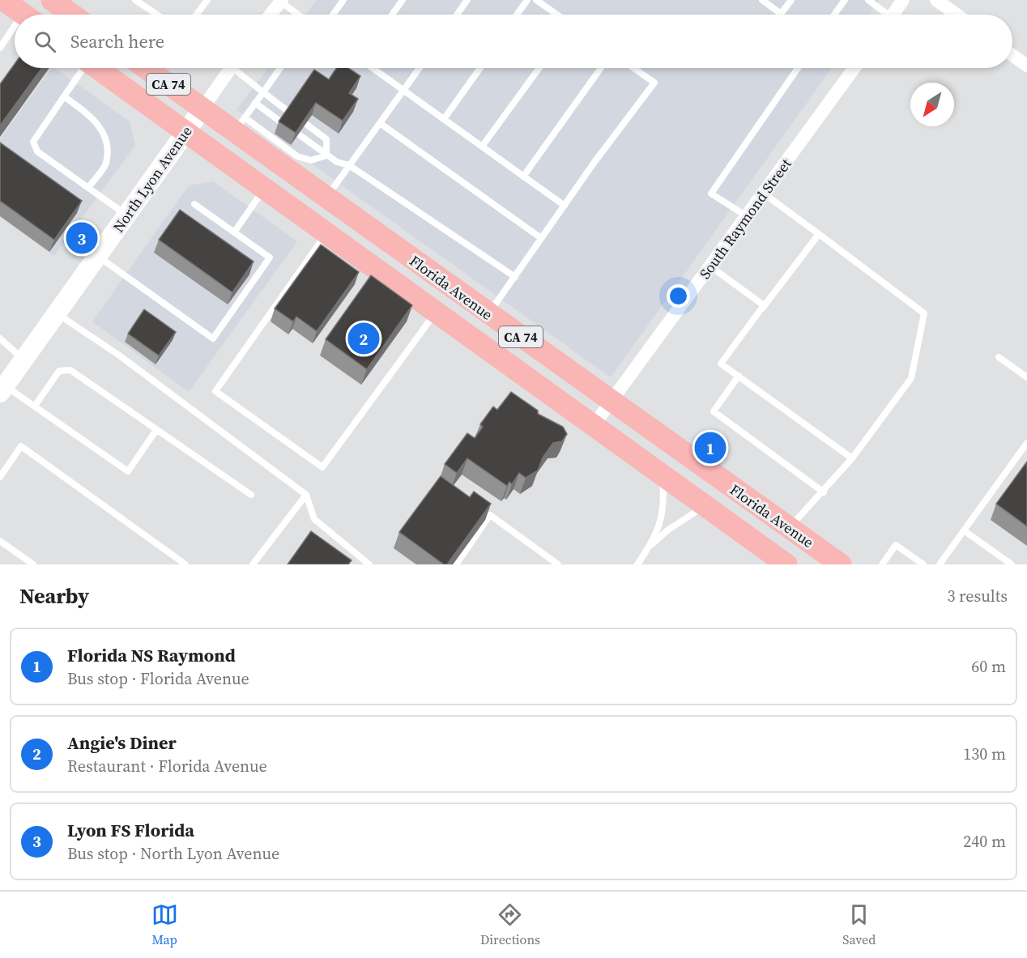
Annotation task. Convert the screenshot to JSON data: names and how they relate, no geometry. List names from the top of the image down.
{
  "streets": {
    "main road": ["CA 74", "Florida Avenue"],
    "street": ["North Lyon Avenue", "South Raymond Street"]
  },
  "crossings": [
    ["North Lyon Avenue", "Florida Avenue"],
    ["South Raymond Street", "Florida Avenue"]
  ],
  "north": "bottom left",
  "page": {
    "search": "Search here",
    "pins": ["3", "2", "1"],
    "heading": ["Nearby", "3 results"],
    "list": [
      {
        "mark": "1",
        "name": "Florida NS Raymond",
        "note": "Bus stop · Florida Avenue",
        "value": "60 m"
      },
      {
        "mark": "2",
        "name": "Angie's Diner",
        "note": "Restaurant · Florida Avenue",
        "value": "130 m"
      },
      {
        "mark": "3",
        "name": "Lyon FS Florida",
        "note": "Bus stop · North Lyon Avenue",
        "value": "240 m"
      }
    ],
    "nav": ["Map", "Directions", "Saved"]
  }
}
